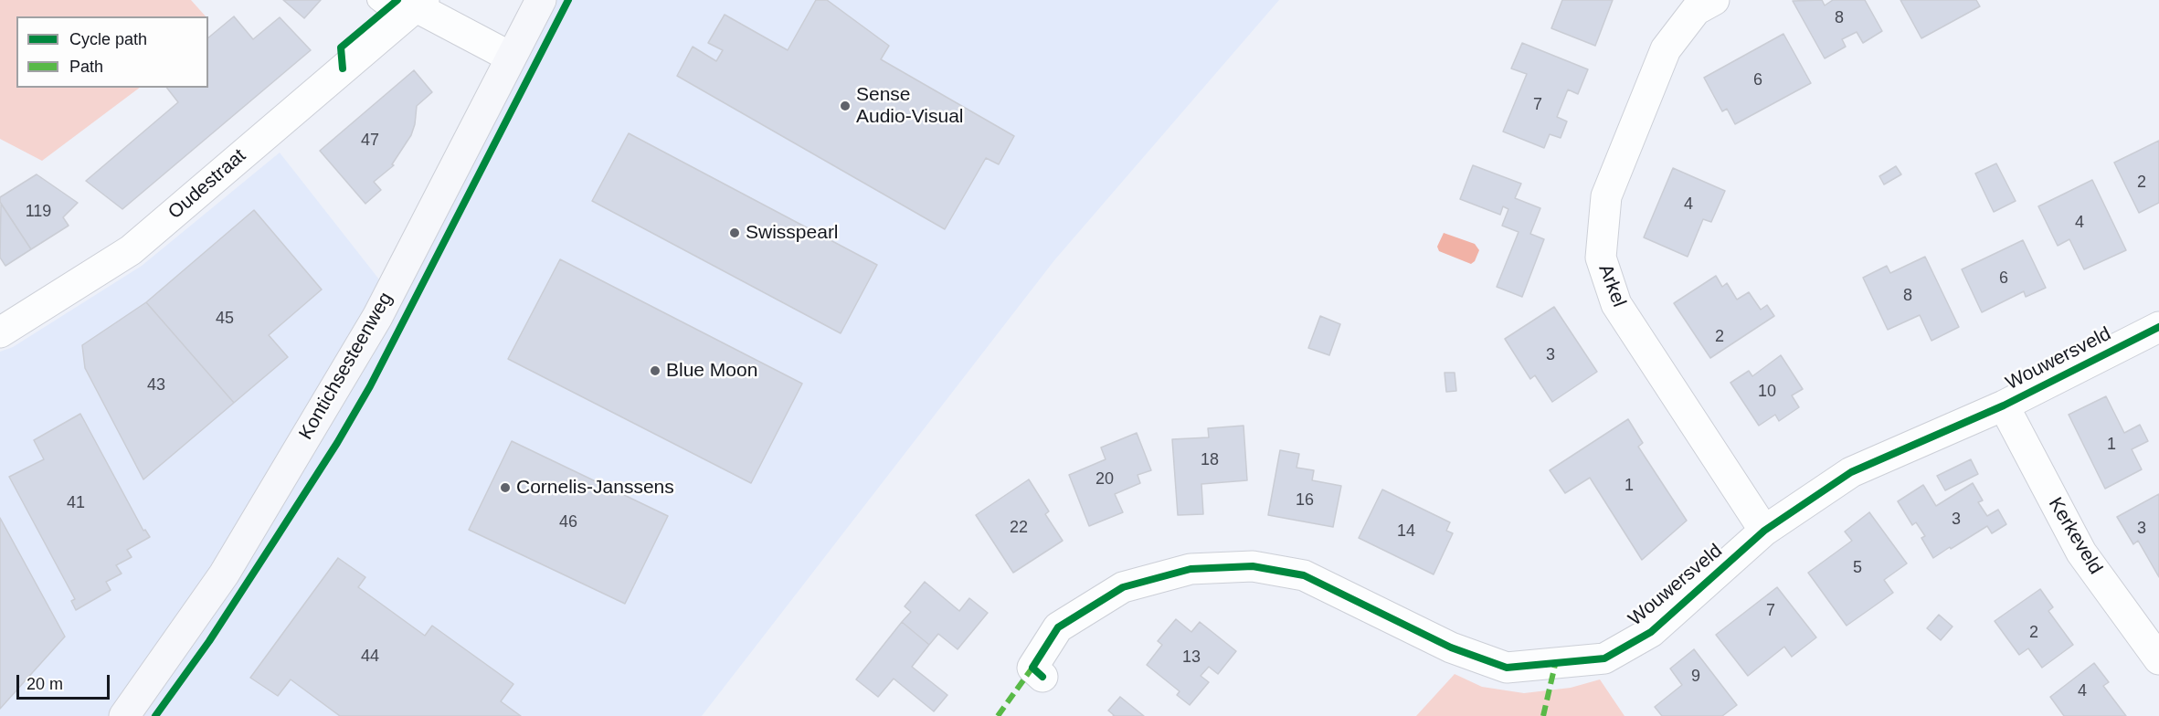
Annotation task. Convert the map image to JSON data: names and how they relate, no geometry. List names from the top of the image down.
{
  "streets": {
    "street": [
      "Oudestraat",
      "Arkel",
      "Wouwersveld",
      "Kontichsesteenweg",
      "Kerkeveld"
    ]
  },
  "crossings": [
    ["Arkel", "Wouwersveld"],
    ["Wouwersveld", "Kerkeveld"]
  ],
  "places": [
    "Sense Audio-Visual",
    "Swisspearl",
    "Blue Moon",
    "Cornelis-Janssens"
  ],
  "house_numbers": [
    "8",
    "6",
    "7",
    "47",
    "2",
    "4",
    "119",
    "4",
    "6",
    "8",
    "45",
    "2",
    "3",
    "43",
    "10",
    "1",
    "18",
    "20",
    "1",
    "16",
    "41",
    "3",
    "46",
    "22",
    "3",
    "14",
    "5",
    "7",
    "2",
    "44",
    "13",
    "9",
    "4"
  ],
  "legend": ["Cycle path", "Path"],
  "scale_bar": "20 m"
}
